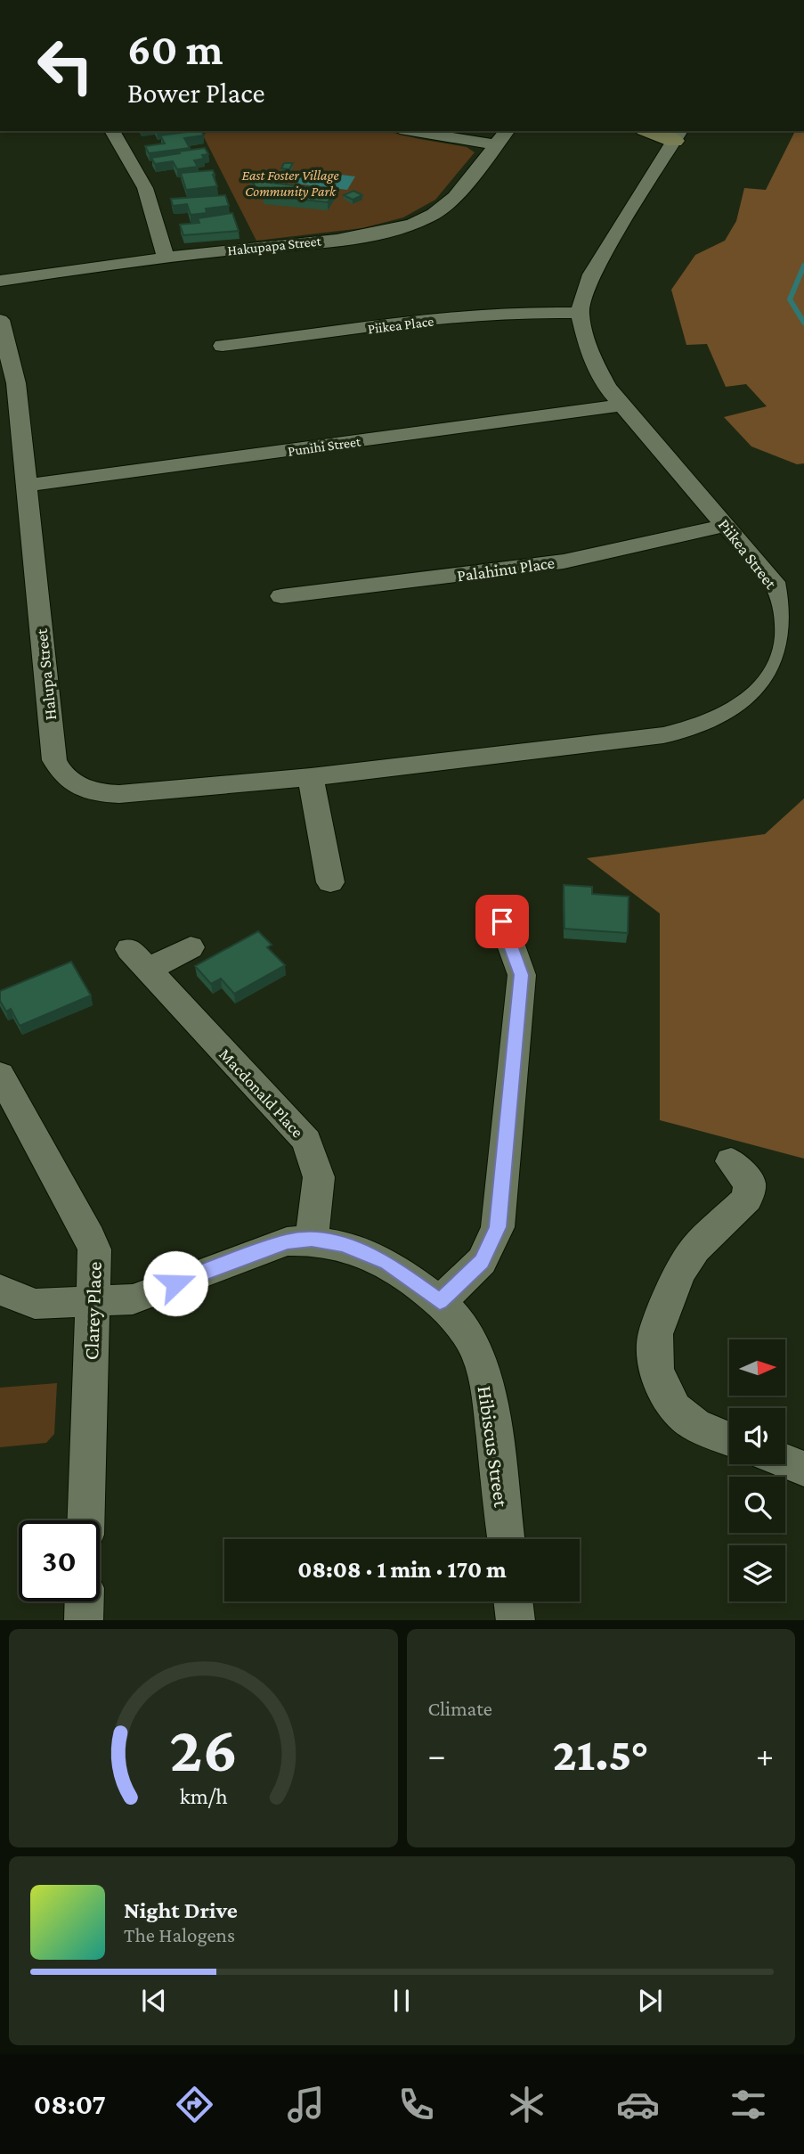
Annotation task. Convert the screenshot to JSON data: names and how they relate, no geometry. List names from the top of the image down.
{
  "streets": {
    "street": [
      "Hakupapa Street",
      "Piikea Place",
      "Punihi Street",
      "Piikea Street",
      "Palahinu Place",
      "Halupa Street",
      "Macdonald Place",
      "Clarey Place",
      "Hibiscus Street"
    ]
  },
  "crossings": [
    ["Piikea Place", "Piikea Street"],
    ["Punihi Street", "Piikea Street"],
    ["Punihi Street", "Halupa Street"],
    ["Piikea Street", "Palahinu Place"],
    ["Piikea Street", "Halupa Street"],
    ["Macdonald Place", "Hibiscus Street"],
    ["Clarey Place", "Hibiscus Street"]
  ],
  "parks": ["East Foster Village Community Park"],
  "north": "right",
  "page": {
    "turn": ["60 m", "Bower Place"],
    "limit": "30",
    "trip": "08:08 · 1 min · 170 m",
    "tile": "Climate",
    "heat": ["−", "21.5°", "+"],
    "song": ["Night Drive", "The Halogens"],
    "tabs": "08:07",
    "gauge": ["26", "km/h"]
  }
}
